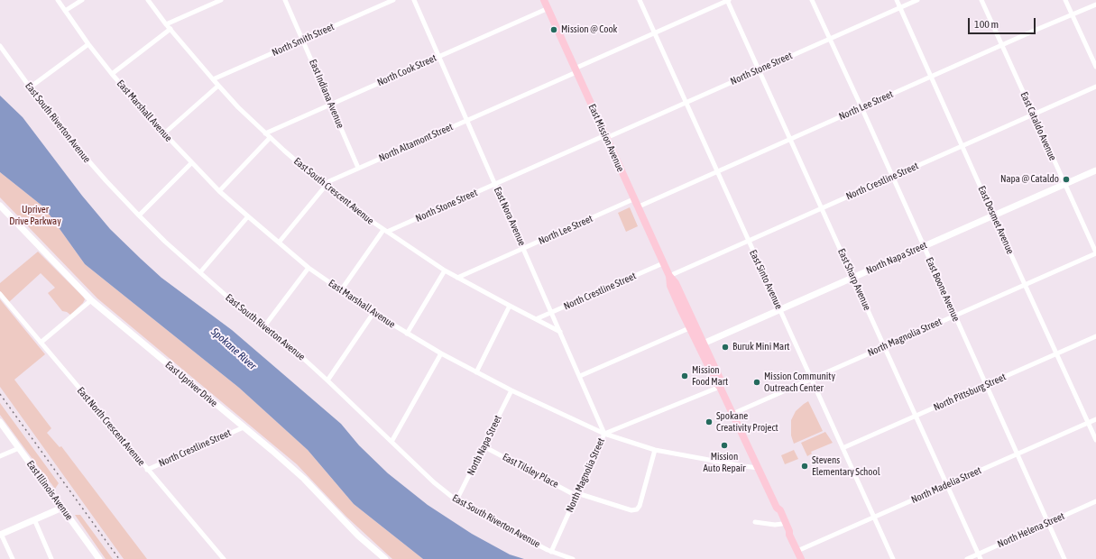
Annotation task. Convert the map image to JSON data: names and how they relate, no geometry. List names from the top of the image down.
{
  "streets": {
    "main road": [
      "East Mission Avenue",
      "North Napa Street",
      "East Upriver Drive",
      "East Illinois Avenue"
    ],
    "street": [
      "North Smith Street",
      "North Stone Street",
      "North Cook Street",
      "East Indiana Avenue",
      "North Lee Street",
      "East Marshall Avenue",
      "East South Riverton Avenue",
      "East Cataldo Avenue",
      "North Altamont Street",
      "North Crestline Street",
      "East South Crescent Avenue",
      "East Nora Avenue",
      "East Desmet Avenue",
      "East Sinto Avenue",
      "East Sharp Avenue",
      "East Boone Avenue",
      "North Magnolia Street",
      "North Pittsburg Street",
      "East North Crescent Avenue",
      "East Tilsley Place",
      "North Madelia Street",
      "North Helena Street"
    ]
  },
  "crossings": [
    ["North Smith Street", "East Indiana Avenue"],
    ["North Smith Street", "East South Crescent Avenue"],
    ["North Stone Street", "East Mission Avenue"],
    ["North Stone Street", "East South Crescent Avenue"],
    ["North Stone Street", "East Nora Avenue"],
    ["North Stone Street", "East Desmet Avenue"],
    ["North Stone Street", "East Sinto Avenue"],
    ["North Stone Street", "East Sharp Avenue"],
    ["North Stone Street", "East Boone Avenue"],
    ["North Cook Street", "East Indiana Avenue"],
    ["North Cook Street", "East Mission Avenue"],
    ["North Cook Street", "East South Crescent Avenue"],
    ["North Cook Street", "East Nora Avenue"],
    ["East Indiana Avenue", "North Altamont Street"],
    ["North Lee Street", "East Cataldo Avenue"],
    ["North Lee Street", "East Mission Avenue"],
    ["North Lee Street", "East South Crescent Avenue"],
    ["North Lee Street", "East Nora Avenue"],
    ["North Lee Street", "East Desmet Avenue"],
    ["North Lee Street", "East Sinto Avenue"],
    ["North Lee Street", "East Sharp Avenue"],
    ["North Lee Street", "East Boone Avenue"],
    ["East Marshall Avenue", "East Mission Avenue"],
    ["East Marshall Avenue", "North Altamont Street"],
    ["East Marshall Avenue", "East Nora Avenue"],
    ["East Marshall Avenue", "North Napa Street"],
    ["East Marshall Avenue", "North Magnolia Street"],
    ["East Marshall Avenue", "East Tilsley Place"],
    ["East South Riverton Avenue", "North Napa Street"],
    ["East South Riverton Avenue", "North Magnolia Street"],
    ["East Cataldo Avenue", "North Crestline Street"],
    ["East Cataldo Avenue", "North Napa Street"],
    ["East Cataldo Avenue", "North Magnolia Street"],
    ["East Mission Avenue", "North Altamont Street"],
    ["East Mission Avenue", "North Crestline Street"],
    ["East Mission Avenue", "North Napa Street"],
    ["East Mission Avenue", "North Magnolia Street"],
    ["East Mission Avenue", "North Madelia Street"],
    ["North Altamont Street", "East South Crescent Avenue"],
    ["North Altamont Street", "East Nora Avenue"],
    ["North Altamont Street", "East Sinto Avenue"],
    ["North Altamont Street", "East Sharp Avenue"],
    ["North Crestline Street", "East South Crescent Avenue"],
    ["North Crestline Street", "East Nora Avenue"],
    ["North Crestline Street", "East Desmet Avenue"],
    ["North Crestline Street", "East Sinto Avenue"],
    ["North Crestline Street", "East Sharp Avenue"],
    ["North Crestline Street", "East Boone Avenue"],
    ["North Crestline Street", "East Upriver Drive"],
    ["North Crestline Street", "East North Crescent Avenue"],
    ["East South Crescent Avenue", "East Nora Avenue"],
    ["East Nora Avenue", "North Magnolia Street"],
    ["East Desmet Avenue", "North Napa Street"],
    ["East Desmet Avenue", "North Magnolia Street"],
    ["East Desmet Avenue", "North Pittsburg Street"],
    ["East Desmet Avenue", "North Madelia Street"],
    ["North Napa Street", "East Sinto Avenue"],
    ["North Napa Street", "East Sharp Avenue"],
    ["North Napa Street", "East Boone Avenue"],
    ["North Napa Street", "East Tilsley Place"],
    ["East Sinto Avenue", "North Magnolia Street"],
    ["East Sinto Avenue", "North Pittsburg Street"],
    ["East Sinto Avenue", "North Madelia Street"],
    ["East Sharp Avenue", "North Magnolia Street"],
    ["East Sharp Avenue", "North Pittsburg Street"],
    ["East Sharp Avenue", "North Madelia Street"],
    ["East Sharp Avenue", "North Helena Street"],
    ["East Boone Avenue", "North Magnolia Street"],
    ["East Boone Avenue", "North Pittsburg Street"],
    ["East Boone Avenue", "North Madelia Street"],
    ["East Boone Avenue", "North Helena Street"],
    ["North Magnolia Street", "East Tilsley Place"]
  ],
  "water": ["Spokane River"],
  "parks": ["Upriver Drive Parkway"],
  "places": [
    "Mission @ Cook",
    "Napa @ Cataldo",
    "Buruk Mini Mart",
    "Mission Food Mart",
    "Mission Community Outreach Center",
    "Spokane Creativity Project",
    "Mission Auto Repair",
    "Stevens Elementary School"
  ],
  "scale_bar": "100 m"
}
